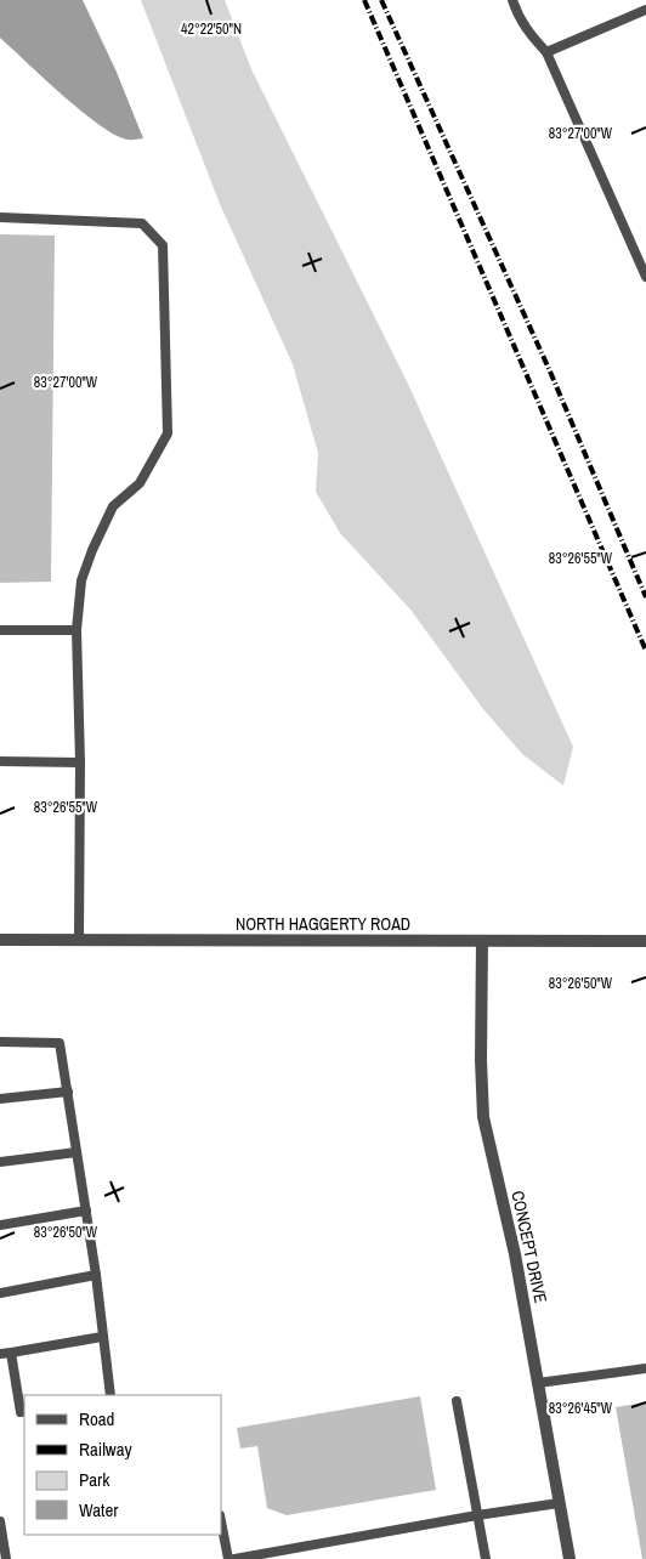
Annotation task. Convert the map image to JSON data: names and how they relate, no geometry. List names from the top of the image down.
{
  "streets": {
    "street": ["NORTH HAGGERTY ROAD", "CONCEPT DRIVE"]
  },
  "crossings": [
    ["NORTH HAGGERTY ROAD", "CONCEPT DRIVE"]
  ],
  "legend": [
    "Road",
    "Railway",
    "Park",
    "Water"
  ],
  "coordinates": [
    "42°22'50\"N",
    "83°27'00\"W",
    "83°26'55\"W",
    "83°26'50\"W",
    "83°26'45\"W"
  ]
}
